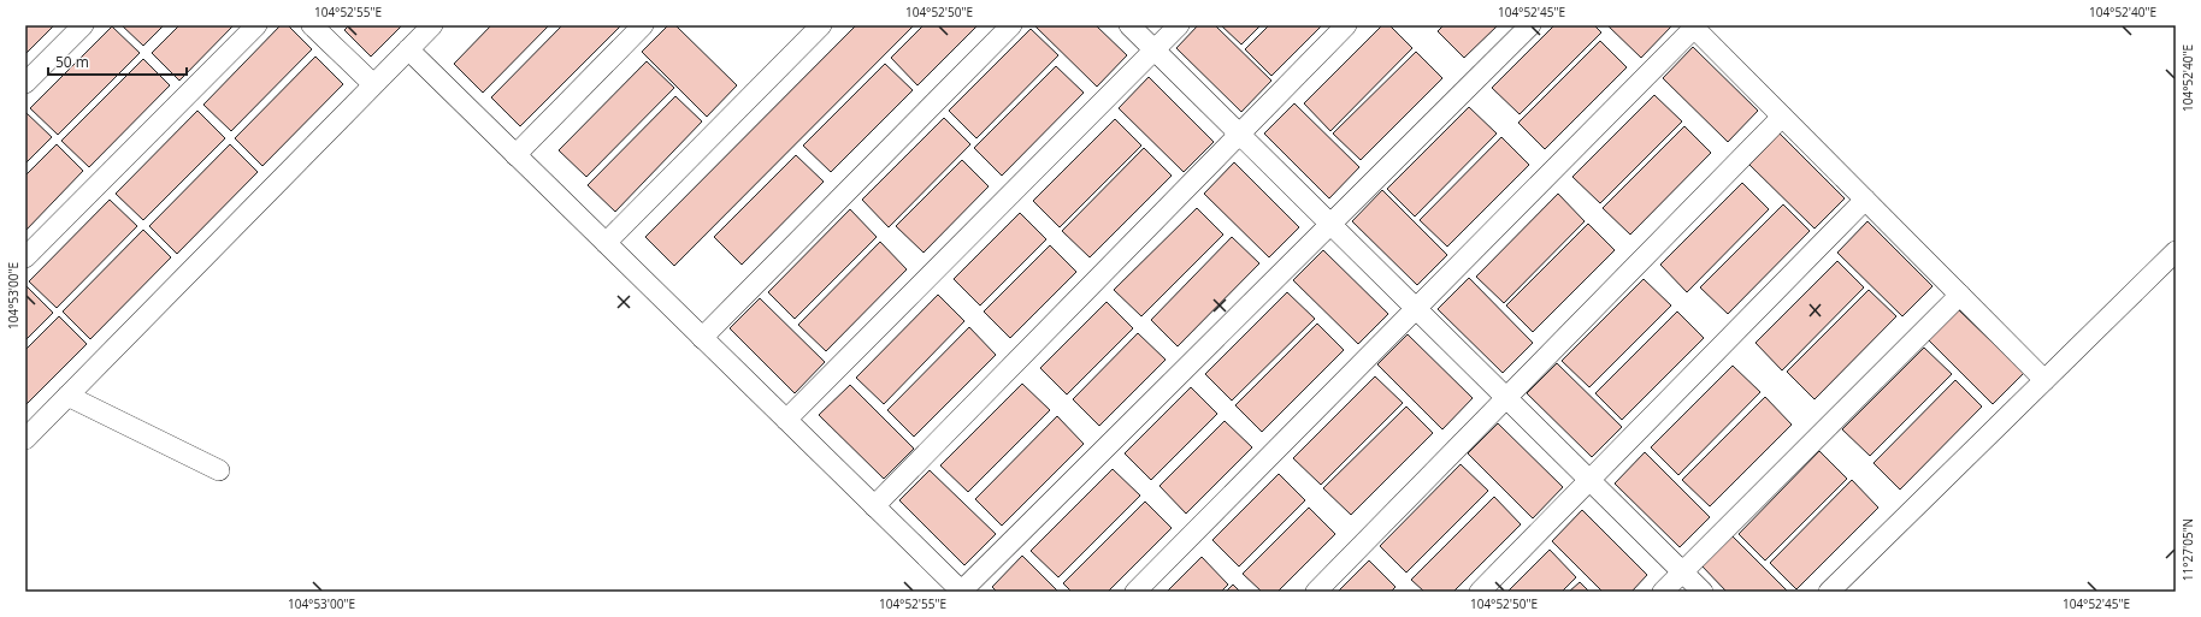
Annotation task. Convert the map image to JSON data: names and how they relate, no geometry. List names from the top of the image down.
{
  "scale_bar": "50 m",
  "coordinates": [
    "104°52'55\"E",
    "104°52'50\"E",
    "104°52'45\"E",
    "104°52'40\"E",
    "104°53'00\"E",
    "11°27'05\"N"
  ]
}
